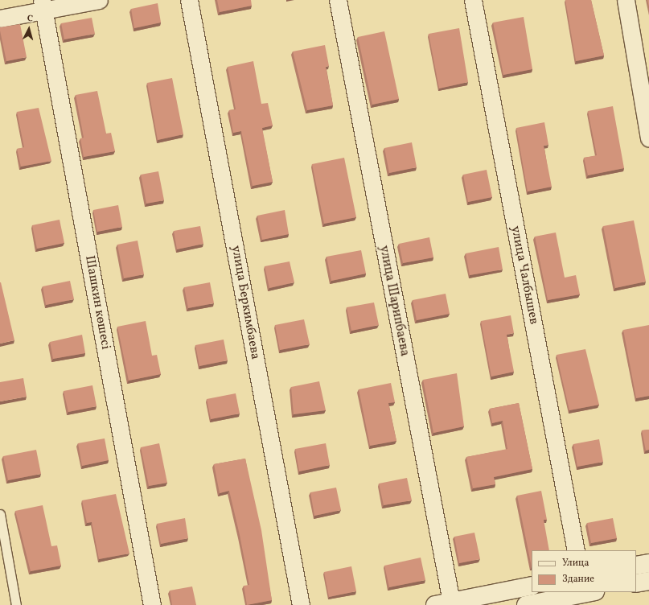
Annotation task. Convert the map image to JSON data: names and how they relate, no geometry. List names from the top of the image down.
{
  "streets": {
    "street": [
      "улица Чалбышев",
      "улица Шарипбаева",
      "Шашкин көшесі",
      "улица Беркимбаева"
    ]
  },
  "legend": ["Улица", "Здание"],
  "north": "top"
}
